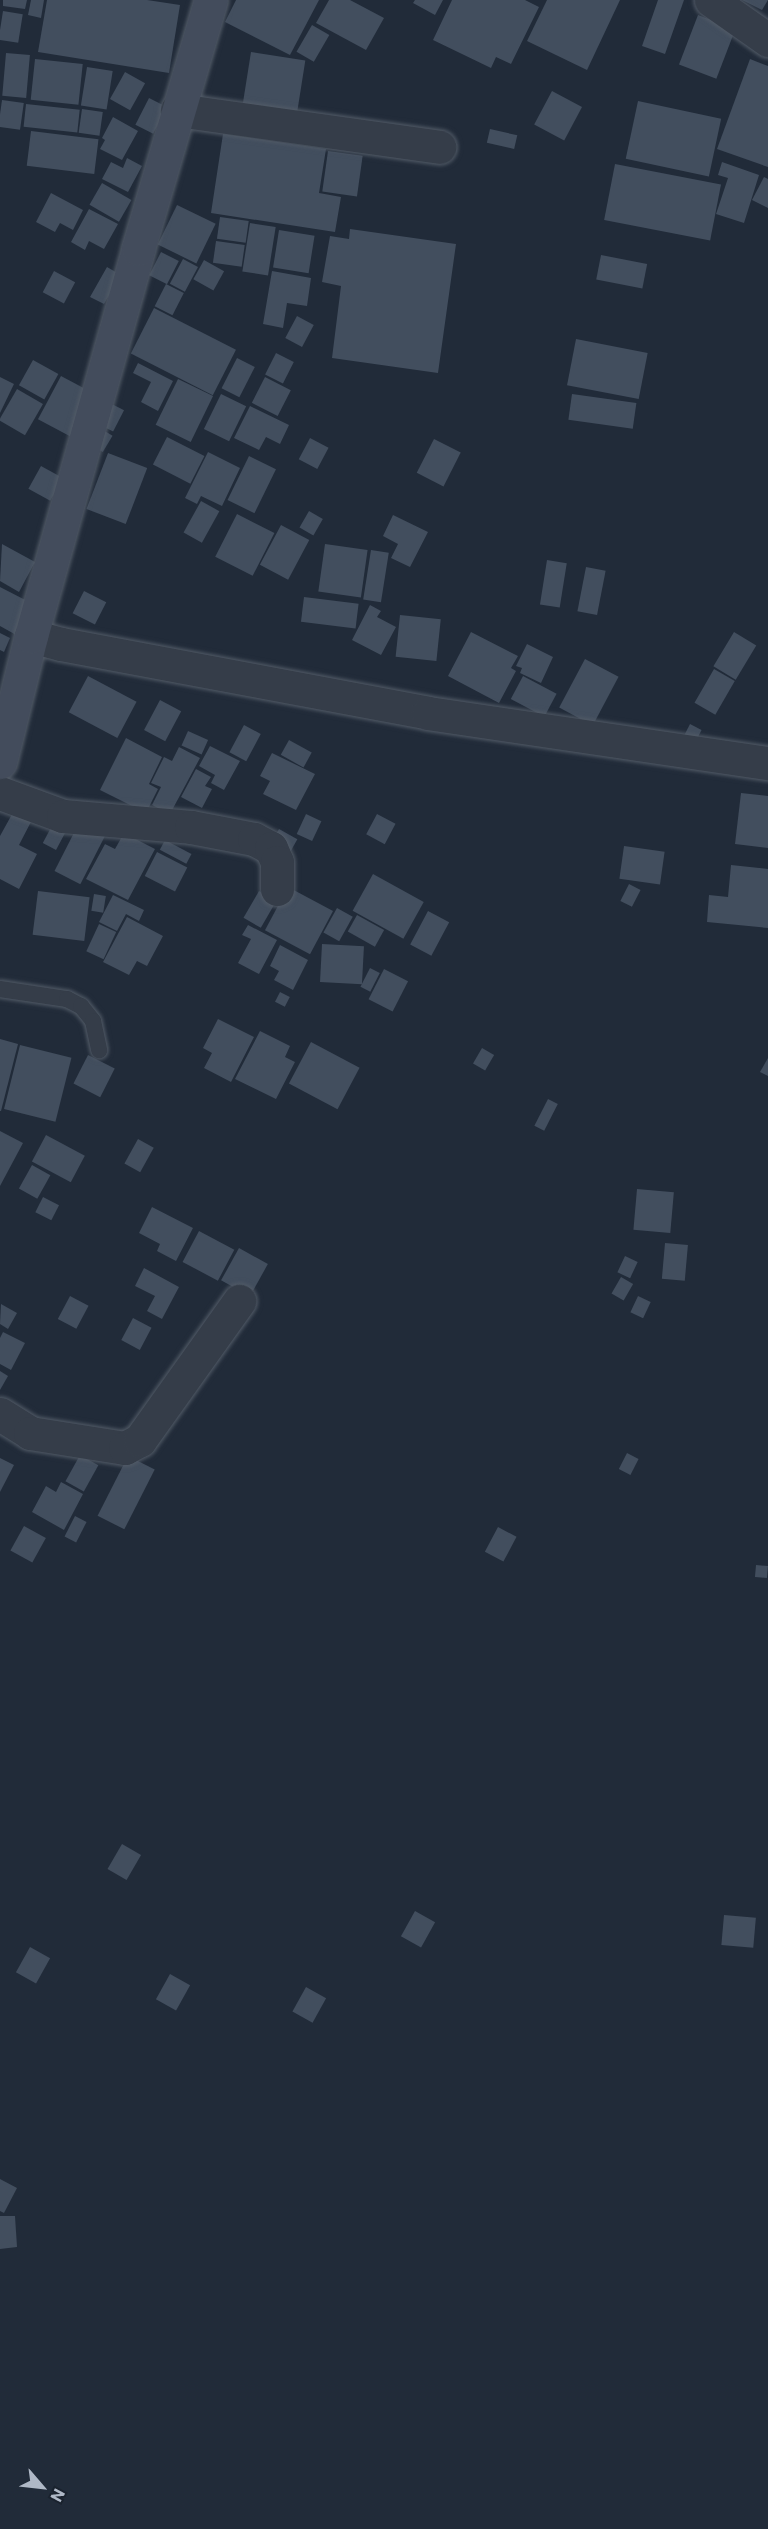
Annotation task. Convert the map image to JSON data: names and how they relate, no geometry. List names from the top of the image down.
{
  "north": "bottom right"
}
